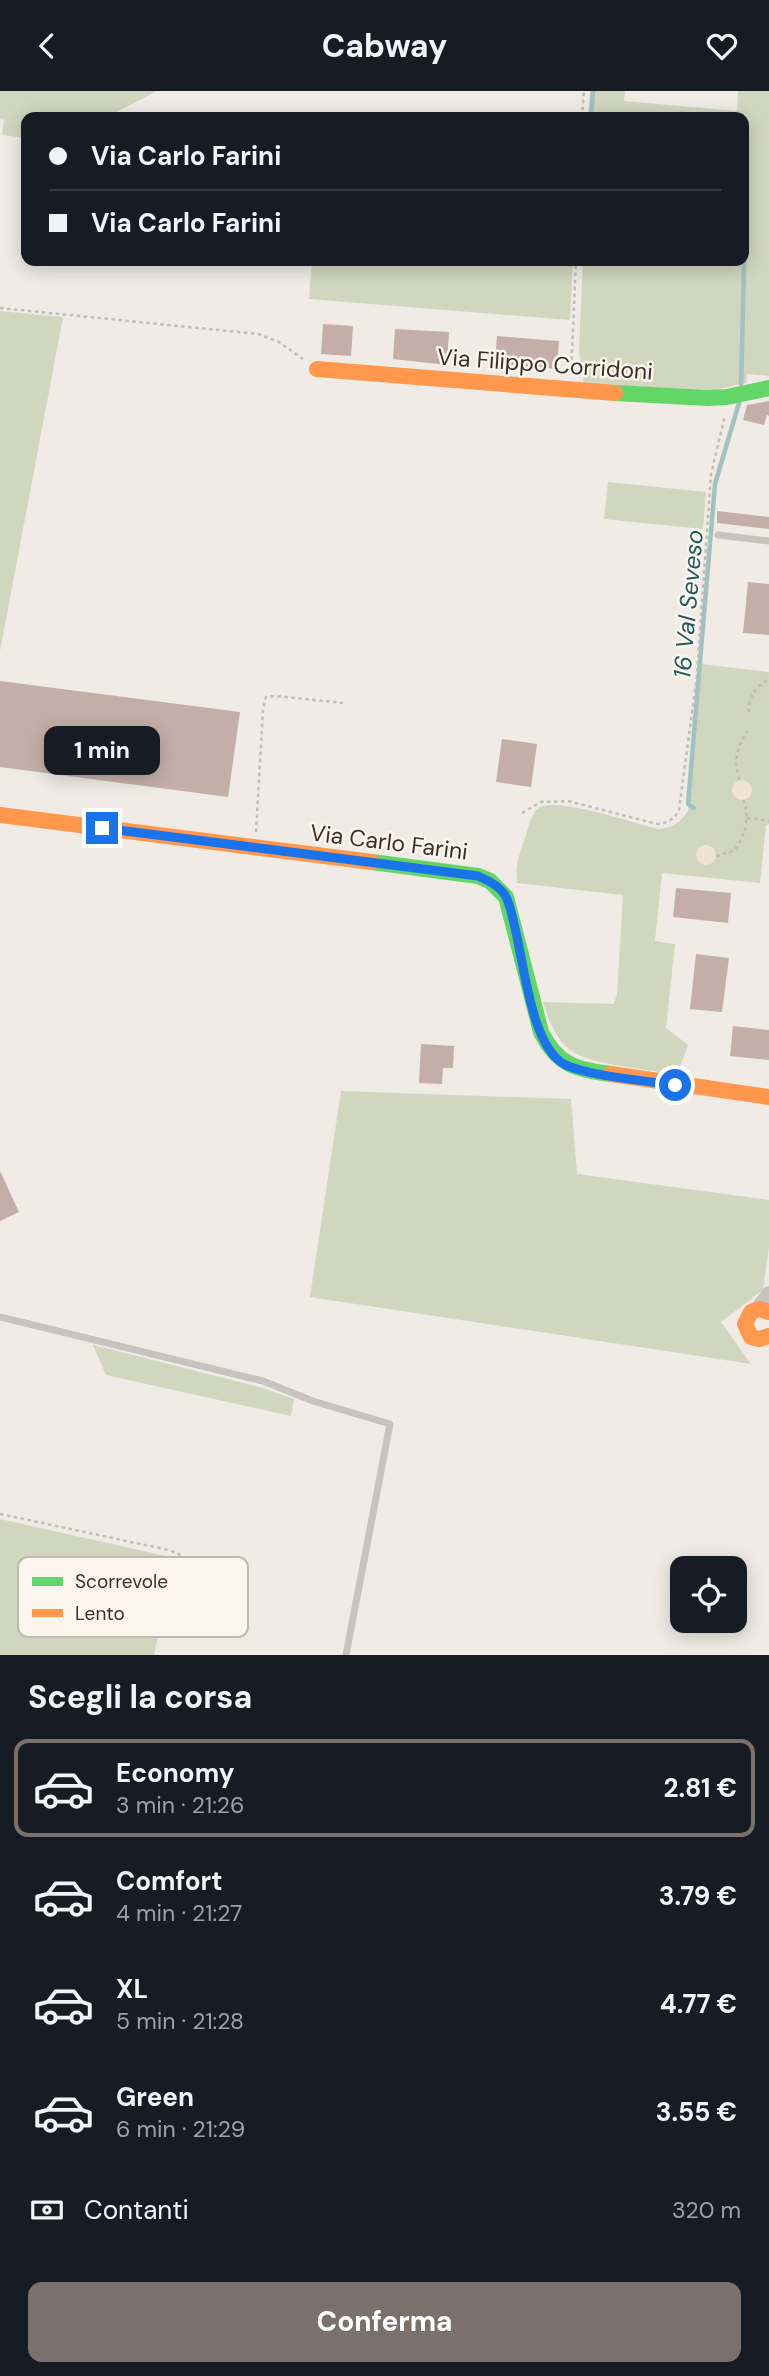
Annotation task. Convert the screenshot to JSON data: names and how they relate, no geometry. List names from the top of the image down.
{
  "streets": {
    "street": ["Via Filippo Corridoni", "Via Carlo Farini"]
  },
  "water": ["16 Val Seveso"],
  "legend": ["Scorrevole", "Lento"],
  "page": {
    "header": "Cabway",
    "banner": ["Via Carlo Farini", "Via Carlo Farini"],
    "bubble": "1 min",
    "heading": "Scegli la corsa",
    "list": [
      {
        "name": "Economy",
        "note": "3 min · 21:26",
        "value": "2.81 €"
      },
      {
        "name": "Comfort",
        "note": "4 min · 21:27",
        "value": "3.79 €"
      },
      {
        "name": "XL",
        "note": "5 min · 21:28",
        "value": "4.77 €"
      },
      {
        "name": "Green",
        "note": "6 min · 21:29",
        "value": "3.55 €"
      }
    ],
    "pay": ["Contanti", "320 m"],
    "buttons": "Conferma"
  }
}
